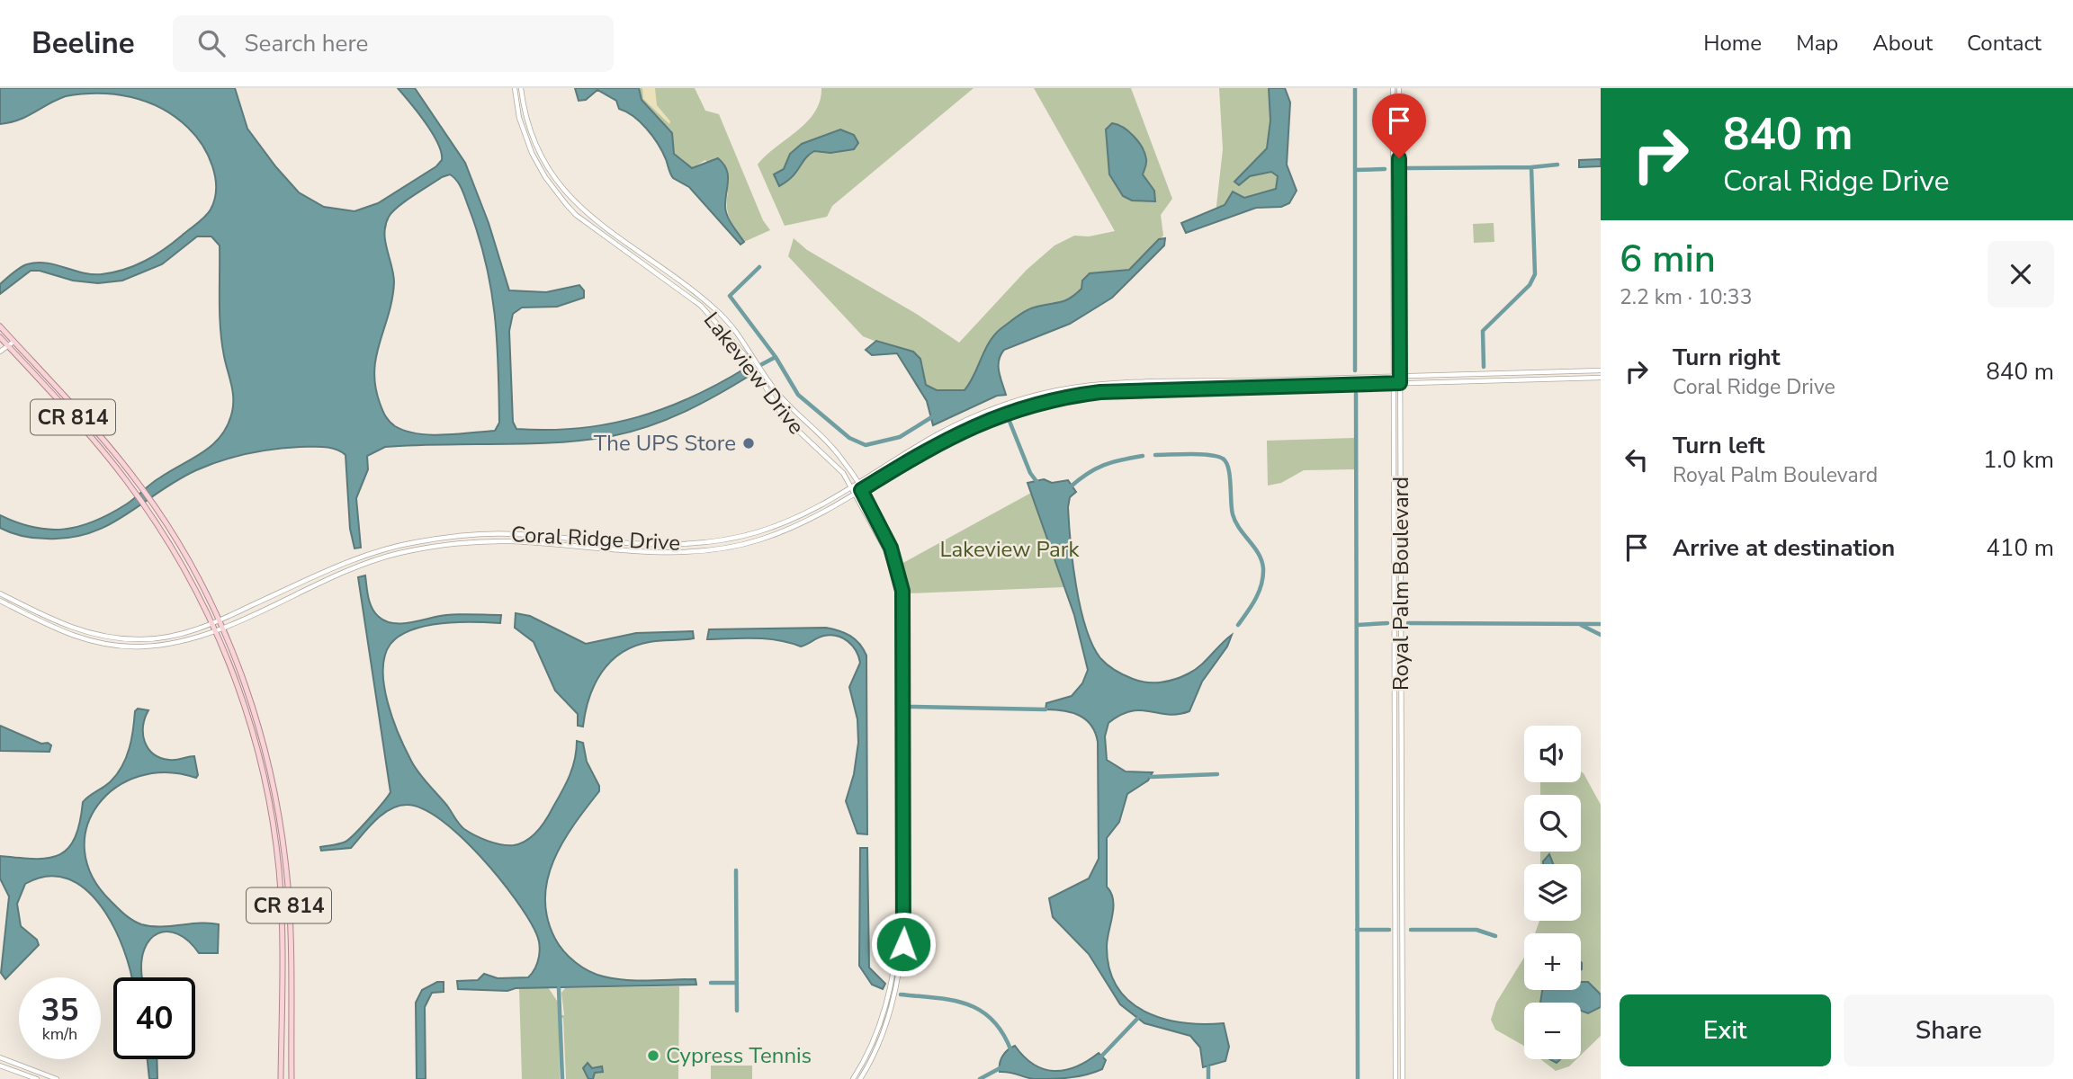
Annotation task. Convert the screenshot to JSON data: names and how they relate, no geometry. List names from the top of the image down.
{
  "streets": {
    "main road": [
      "Lakeview Drive",
      "CR 814",
      "Coral Ridge Drive",
      "Royal Palm Boulevard"
    ]
  },
  "crossings": [
    ["Lakeview Drive", "Coral Ridge Drive"],
    ["CR 814", "Coral Ridge Drive"],
    ["Coral Ridge Drive", "Royal Palm Boulevard"]
  ],
  "parks": ["Lakeview Park"],
  "places": ["The UPS Store", "Cypress Tennis"],
  "page": {
    "header": "Beeline",
    "search": "Search here",
    "nav": [
      "Home",
      "Map",
      "About",
      "Contact"
    ],
    "turn": ["840 m", "Coral Ridge Drive"],
    "heading": ["6 min", "2.2 km · 10:33"],
    "list": [
      {
        "name": "Turn right",
        "note": "Coral Ridge Drive",
        "value": "840 m"
      },
      {
        "name": "Turn left",
        "note": "Royal Palm Boulevard",
        "value": "1.0 km"
      },
      {
        "name": "Arrive at destination",
        "value": "410 m"
      }
    ],
    "map_buttons": ["+", "−"],
    "speed": "35 km/h",
    "limit": "40",
    "buttons": ["Exit", "Share"]
  }
}
